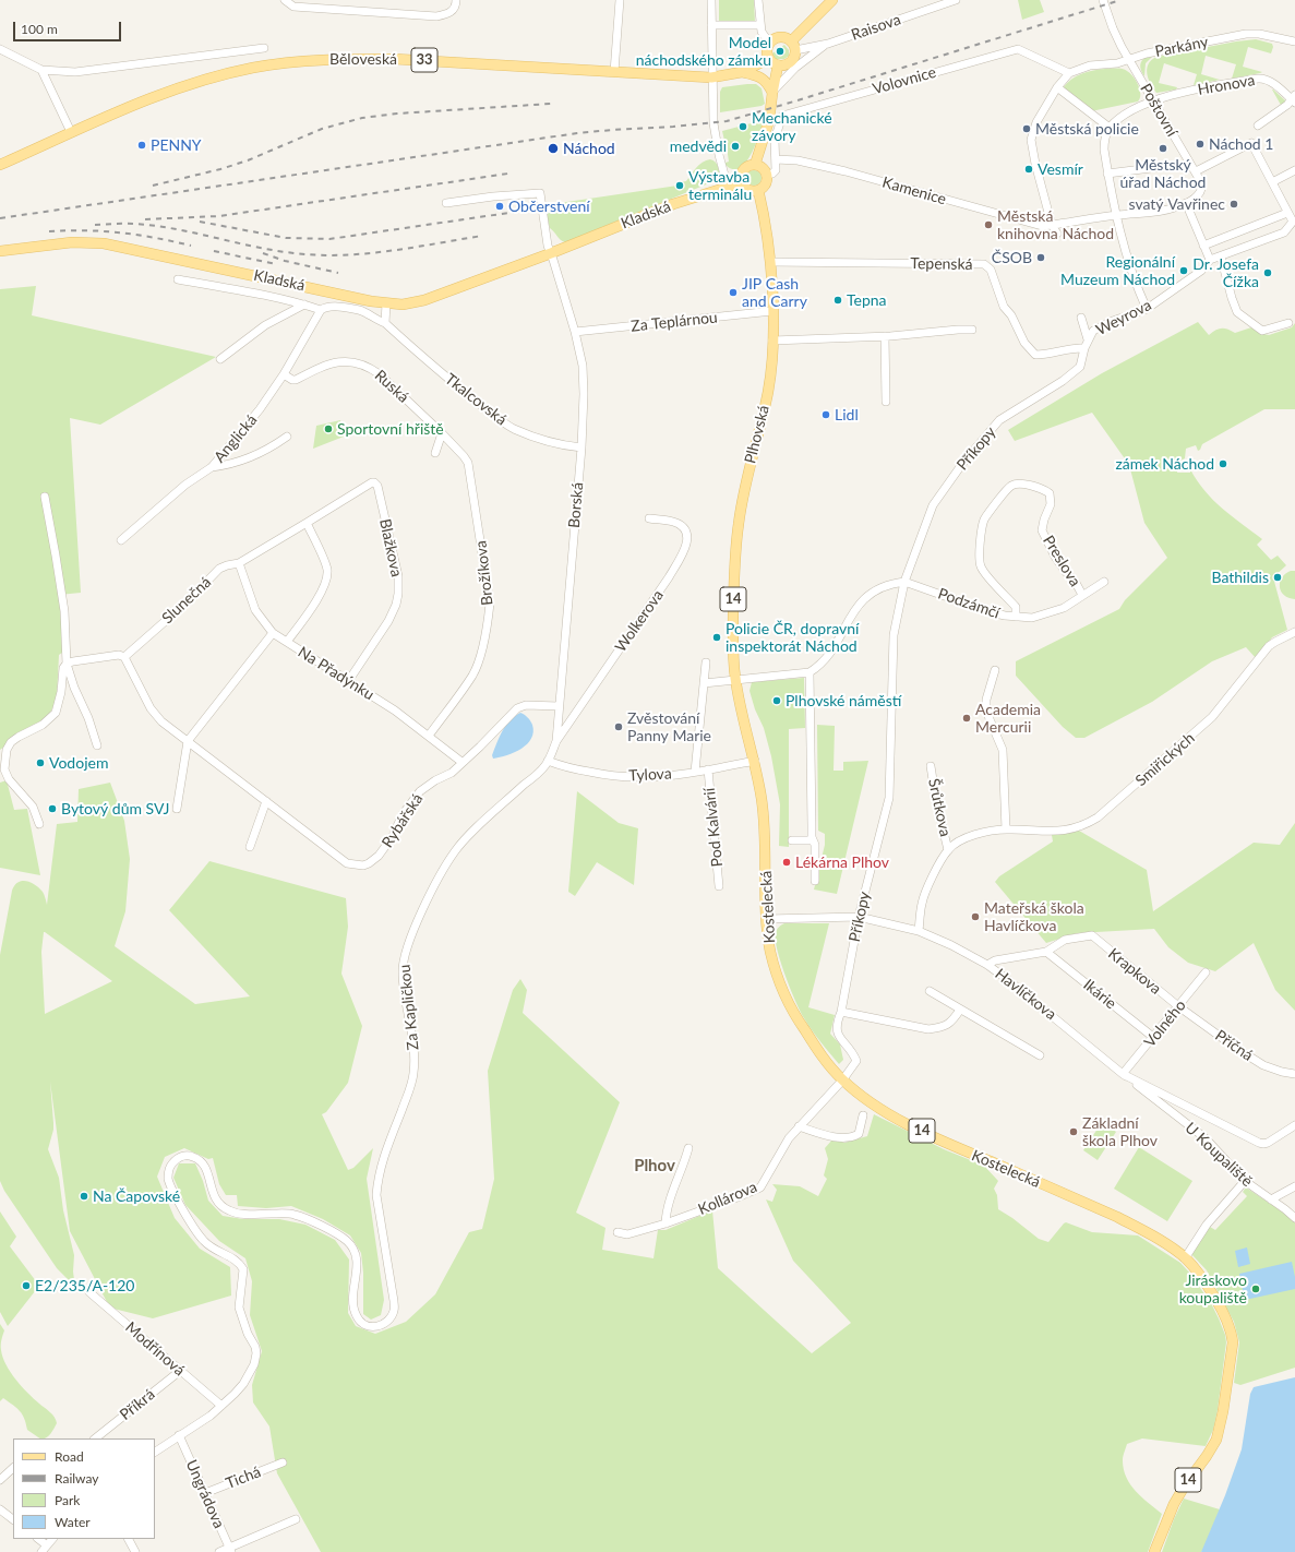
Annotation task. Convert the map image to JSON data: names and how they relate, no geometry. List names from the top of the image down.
{
  "streets": {
    "main road": [
      "Běloveská",
      "33",
      "Kladská",
      "Plhovská",
      "14",
      "Kostelecká"
    ],
    "street": [
      "Raisova",
      "Parkány",
      "Volovnice",
      "Hronova",
      "Poštovní",
      "Kamenice",
      "Tepenská",
      "Weyrova",
      "Za Teplárnou",
      "Ruská",
      "Tkalcovská",
      "Anglická",
      "Příkopy",
      "Borská",
      "Blažkova",
      "Preslova",
      "Brožíkova",
      "Slunečná",
      "Podzámčí",
      "Wolkerova",
      "Na Přadýnku",
      "Smiřických",
      "Tylova",
      "Šrůtkova",
      "Rybářská",
      "Pod Kalvárií",
      "Krapkova",
      "Havlíčkova",
      "Ikárie",
      "Za Kapličkou",
      "Volného",
      "Příčná",
      "U Koupaliště",
      "Kollárova",
      "Modřínová",
      "Příkrá",
      "Tichá",
      "Ungrádova"
    ]
  },
  "crossings": [
    ["Raisova", "Běloveská"],
    ["Parkány", "Volovnice"],
    ["Parkány", "Poštovní"],
    ["Volovnice", "Kamenice"],
    ["Hronova", "Poštovní"],
    ["Kladská", "Plhovská"],
    ["Kladská", "Borská"],
    ["Tepenská", "Weyrova"],
    ["Tepenská", "Plhovská"],
    ["Tepenská", "Příkopy"],
    ["Weyrova", "Příkopy"],
    ["Za Teplárnou", "Plhovská"],
    ["Za Teplárnou", "Borská"],
    ["Ruská", "Anglická"],
    ["Ruská", "Brožíkova"],
    ["Tkalcovská", "Anglická"],
    ["Tkalcovská", "Borská"],
    ["Plhovská", "14"],
    ["Příkopy", "Podzámčí"],
    ["Příkopy", "Kostelecká"],
    ["Příkopy", "Havlíčkova"],
    ["Příkopy", "Kollárova"],
    ["Borská", "Wolkerova"],
    ["Borská", "Tylova"],
    ["Borská", "Rybářská"],
    ["Borská", "Za Kapličkou"],
    ["Blažkova", "Slunečná"],
    ["Blažkova", "Na Přadýnku"],
    ["Preslova", "Podzámčí"],
    ["Brožíkova", "Na Přadýnku"],
    ["14", "Tylova"],
    ["14", "Kostelecká"],
    ["Slunečná", "Na Přadýnku"],
    ["Slunečná", "Rybářská"],
    ["Na Přadýnku", "Rybářská"],
    ["Smiřických", "Šrůtkova"],
    ["Tylova", "Pod Kalvárií"],
    ["Tylova", "Kostelecká"],
    ["Tylova", "Za Kapličkou"],
    ["Kostelecká", "Havlíčkova"],
    ["Kostelecká", "Kollárova"],
    ["Krapkova", "Ikárie"],
    ["Krapkova", "Volného"],
    ["Krapkova", "Příčná"],
    ["Havlíčkova", "Volného"],
    ["Havlíčkova", "U Koupaliště"],
    ["Ikárie", "Volného"],
    ["Za Kapličkou", "Modřínová"],
    ["Volného", "Příčná"],
    ["Volného", "U Koupaliště"],
    ["Modřínová", "Příkrá"],
    ["Tichá", "Ungrádova"]
  ],
  "districts": ["Plhov"],
  "places": [
    "Model náchodského zámku",
    "Mechanické závory",
    "Městská policie",
    "Náchod 1",
    "PENNY",
    "medvědi",
    "Náchod",
    "Městský úřad Náchod",
    "Vesmír",
    "Výstavba terminálu",
    "svatý Vavřinec",
    "Občerstvení",
    "Městská knihovna Náchod",
    "ČSOB",
    "Regionální Muzeum Náchod",
    "Dr. Josefa Čížka",
    "JIP Cash and Carry",
    "Tepna",
    "Lidl",
    "Sportovní hřiště",
    "zámek Náchod",
    "Bathildis",
    "Policie ČR, dopravní inspektorát Náchod",
    "Plhovské náměstí",
    "Academia Mercurii",
    "Zvěstování Panny Marie",
    "Vodojem",
    "Bytový dům SVJ",
    "Lékárna Plhov",
    "Mateřská škola Havlíčkova",
    "Základní škola Plhov",
    "Na Čapovské",
    "E2/235/A-120",
    "Jiráskovo koupaliště"
  ],
  "legend": [
    "Road",
    "Railway",
    "Park",
    "Water"
  ],
  "scale_bar": "100 m"
}
